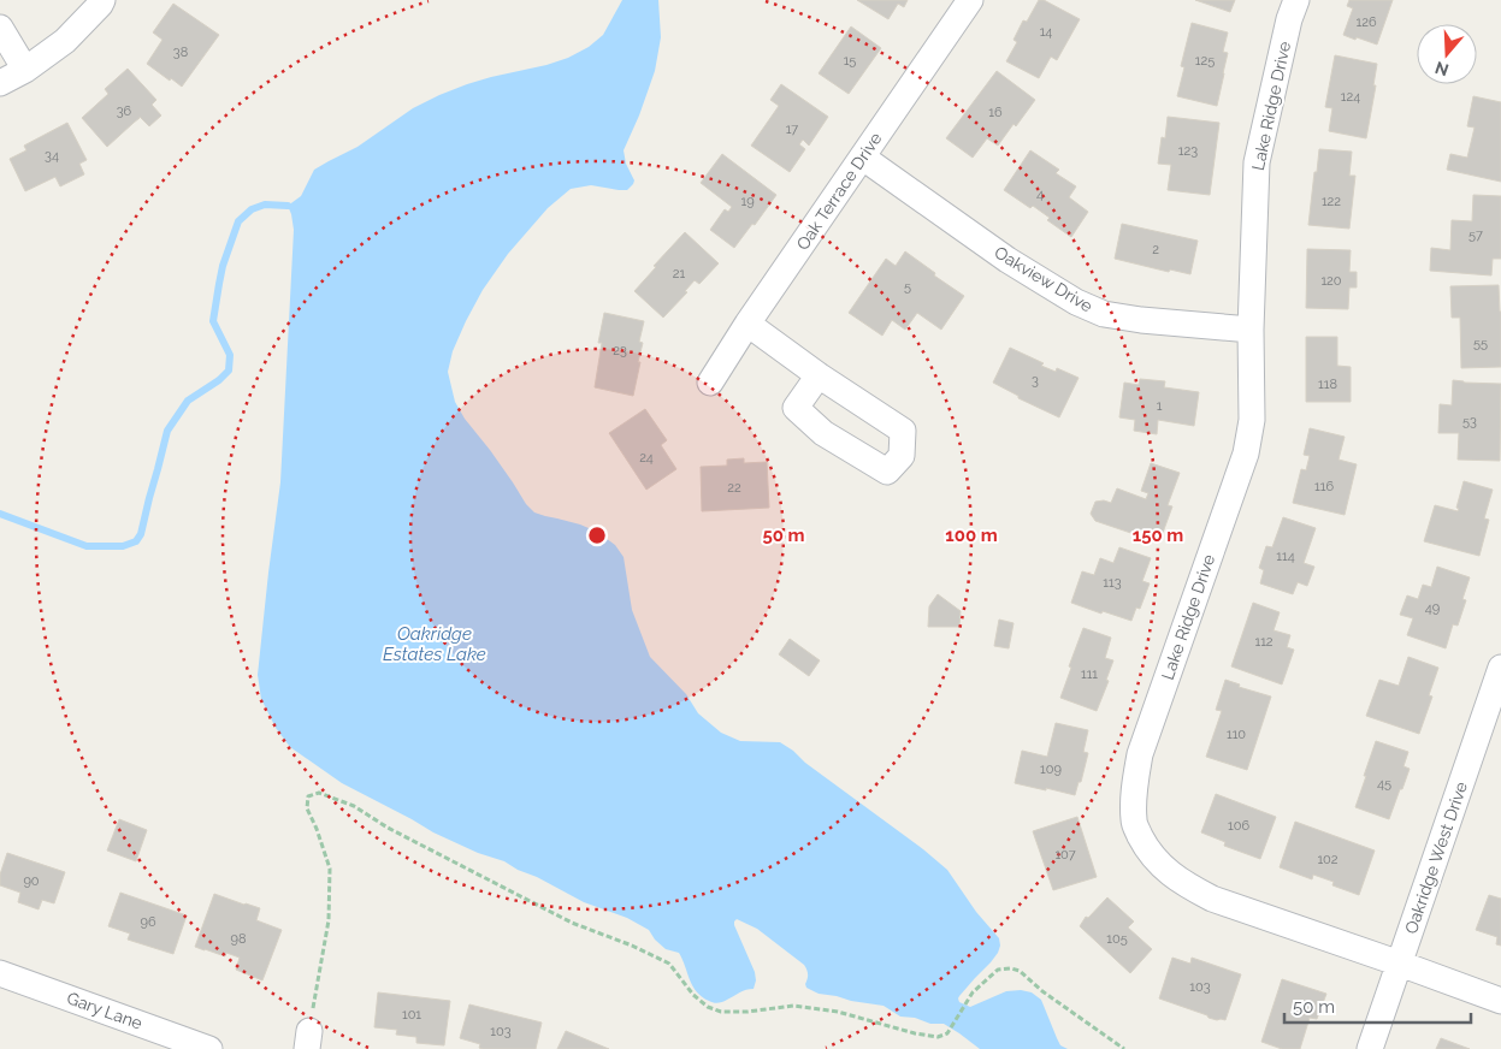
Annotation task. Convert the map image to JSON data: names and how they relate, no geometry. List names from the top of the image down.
{
  "streets": {
    "street": [
      "Lake Ridge Drive",
      "Oak Terrace Drive",
      "Oakview Drive",
      "Oakridge West Drive",
      "Gary Lane"
    ]
  },
  "crossings": [
    ["Lake Ridge Drive", "Oakview Drive"],
    ["Lake Ridge Drive", "Oakridge West Drive"],
    ["Oak Terrace Drive", "Oakview Drive"]
  ],
  "water": ["Oakridge Estates Lake"],
  "house_numbers": [
    "126",
    "14",
    "38",
    "15",
    "125",
    "124",
    "36",
    "16",
    "17",
    "123",
    "34",
    "4",
    "19",
    "122",
    "57",
    "2",
    "21",
    "120",
    "5",
    "55",
    "23",
    "3",
    "118",
    "1",
    "53",
    "24",
    "116",
    "22",
    "114",
    "113",
    "49",
    "112",
    "111",
    "110",
    "109",
    "45",
    "106",
    "107",
    "102",
    "90",
    "96",
    "98",
    "105",
    "103",
    "101",
    "103"
  ],
  "scale_bar": "50 m",
  "north": "bottom",
  "rings": ["50 m", "100 m", "150 m"]
}
